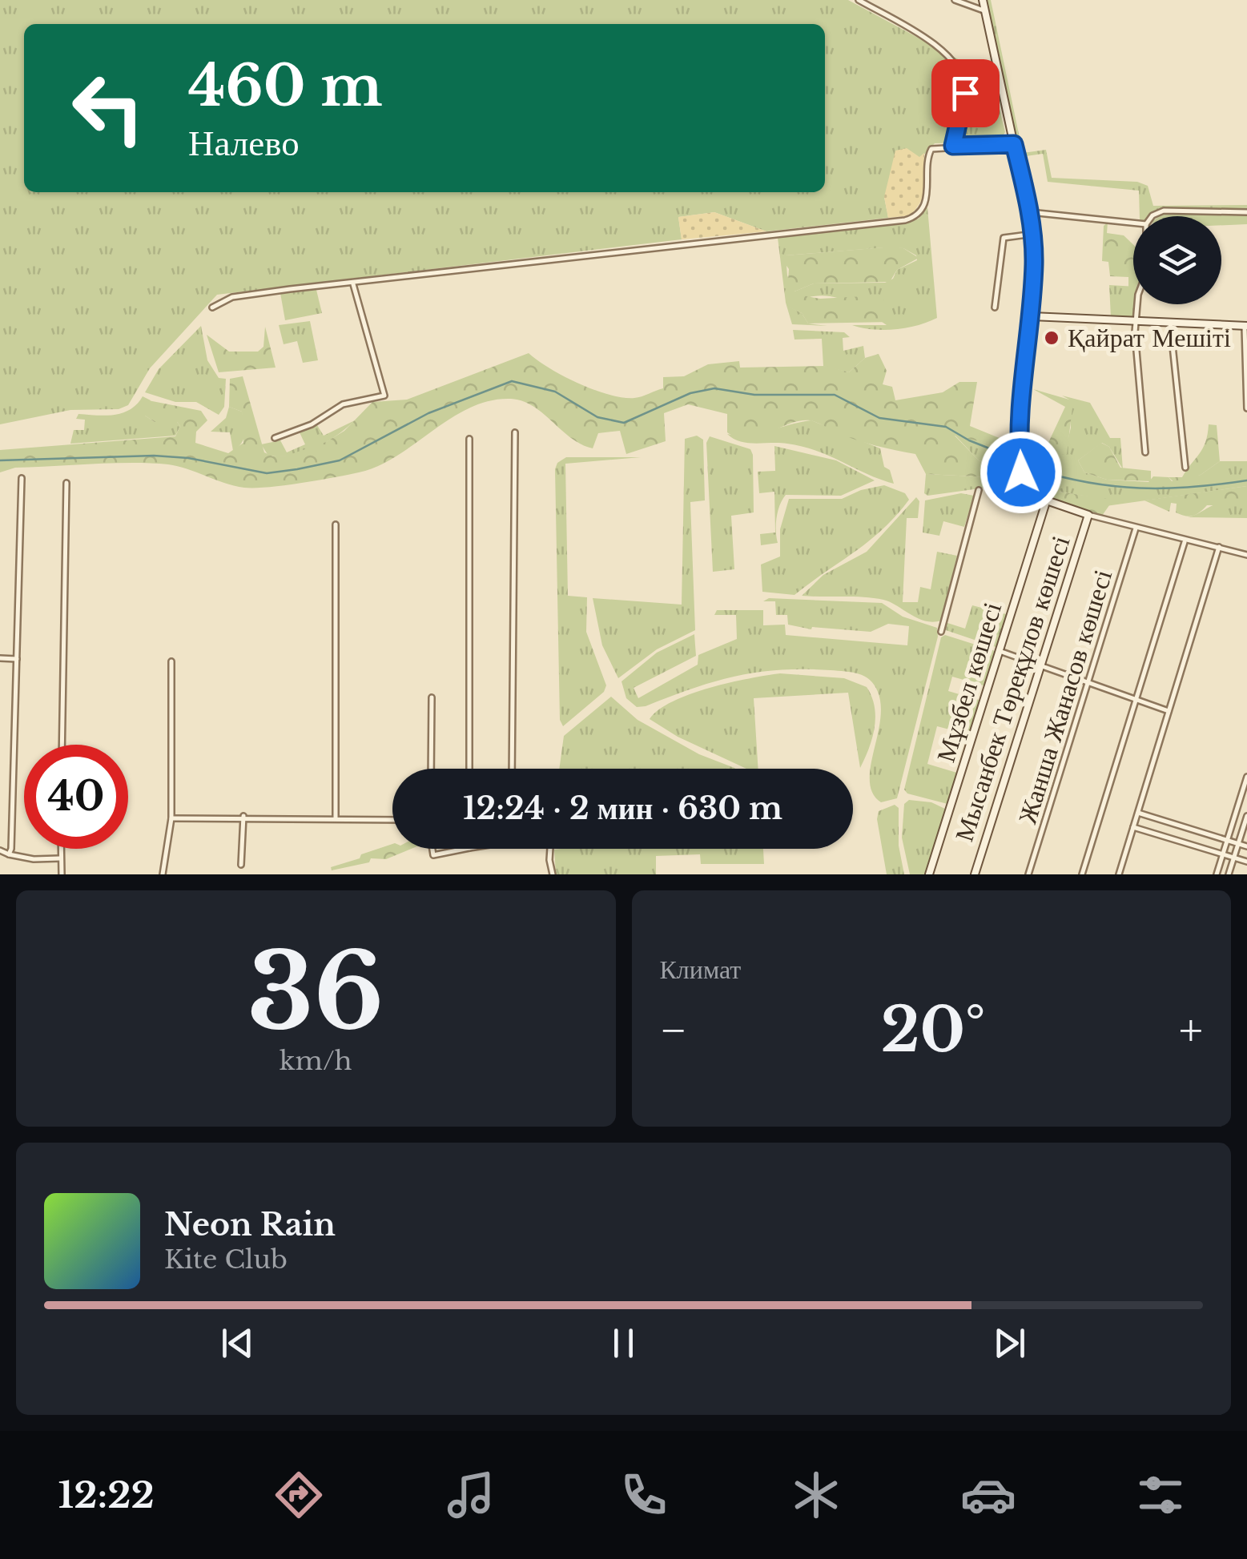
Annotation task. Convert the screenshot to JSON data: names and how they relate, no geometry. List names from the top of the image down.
{
  "streets": {
    "street": ["Мұзбел көшесі", "Мысанбек Төреқұлов көшесі", "Жанша Жанасов көшесі"]
  },
  "places": ["Қайрат Мешіті"],
  "page": {
    "turn": ["460 m", "Налево"],
    "limit": "40",
    "trip": "12:24 · 2 мин · 630 m",
    "tile": [
      ["36", "km/h"],
      "Климат"
    ],
    "heat": ["−", "20°", "+"],
    "song": ["Neon Rain", "Kite Club"],
    "tabs": "12:22"
  }
}
